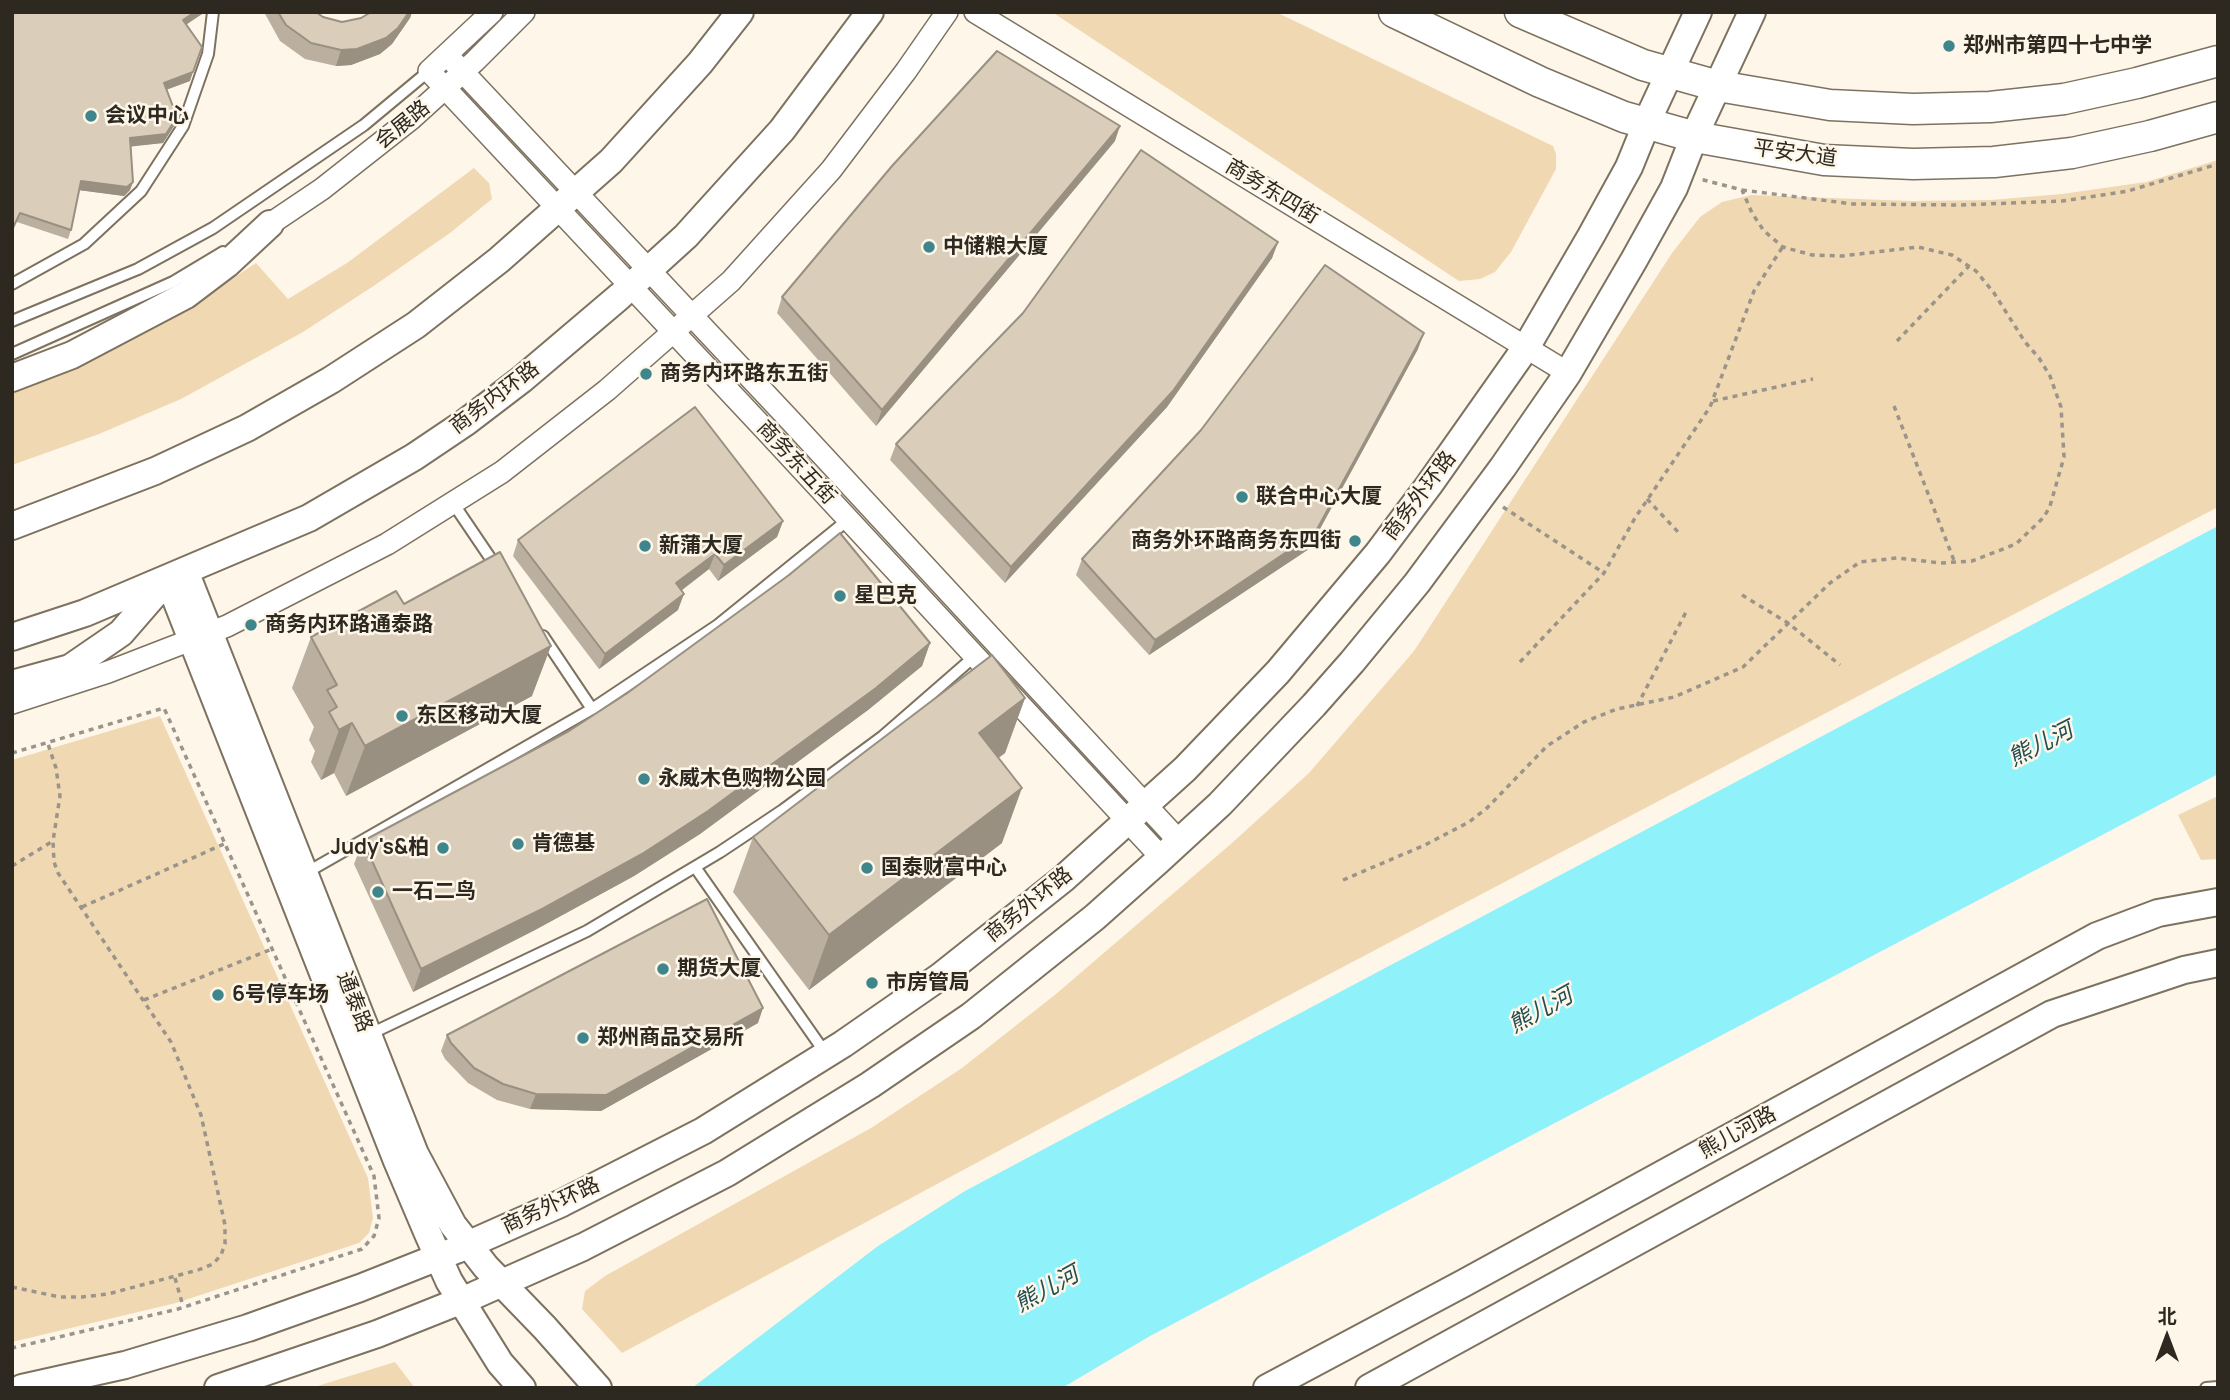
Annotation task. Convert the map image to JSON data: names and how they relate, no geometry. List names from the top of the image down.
{
  "streets": {
    "main road": ["平安大道"],
    "street": [
      "会展路",
      "商务东四街",
      "商务内环路",
      "商务东五街",
      "商务外环路",
      "通泰路",
      "熊儿河路"
    ]
  },
  "crossings": [
    ["会展路", "商务东五街"],
    ["平安大道", "商务外环路"],
    ["商务东四街", "商务外环路"],
    ["商务内环路", "商务东五街"],
    ["商务内环路", "通泰路"],
    ["商务东五街", "商务外环路"],
    ["商务外环路", "通泰路"]
  ],
  "water": ["熊儿河"],
  "places": [
    "郑州市第四十七中学",
    "会议中心",
    "中储粮大厦",
    "商务内环路东五街",
    "联合中心大厦",
    "商务外环路商务东四街",
    "新蒲大厦",
    "星巴克",
    "商务内环路通泰路",
    "东区移动大厦",
    "永威木色购物公园",
    "肯德基",
    "Judy's&柏",
    "国泰财富中心",
    "一石二鸟",
    "期货大厦",
    "市房管局",
    "6号停车场",
    "郑州商品交易所"
  ],
  "north": "top"
}
